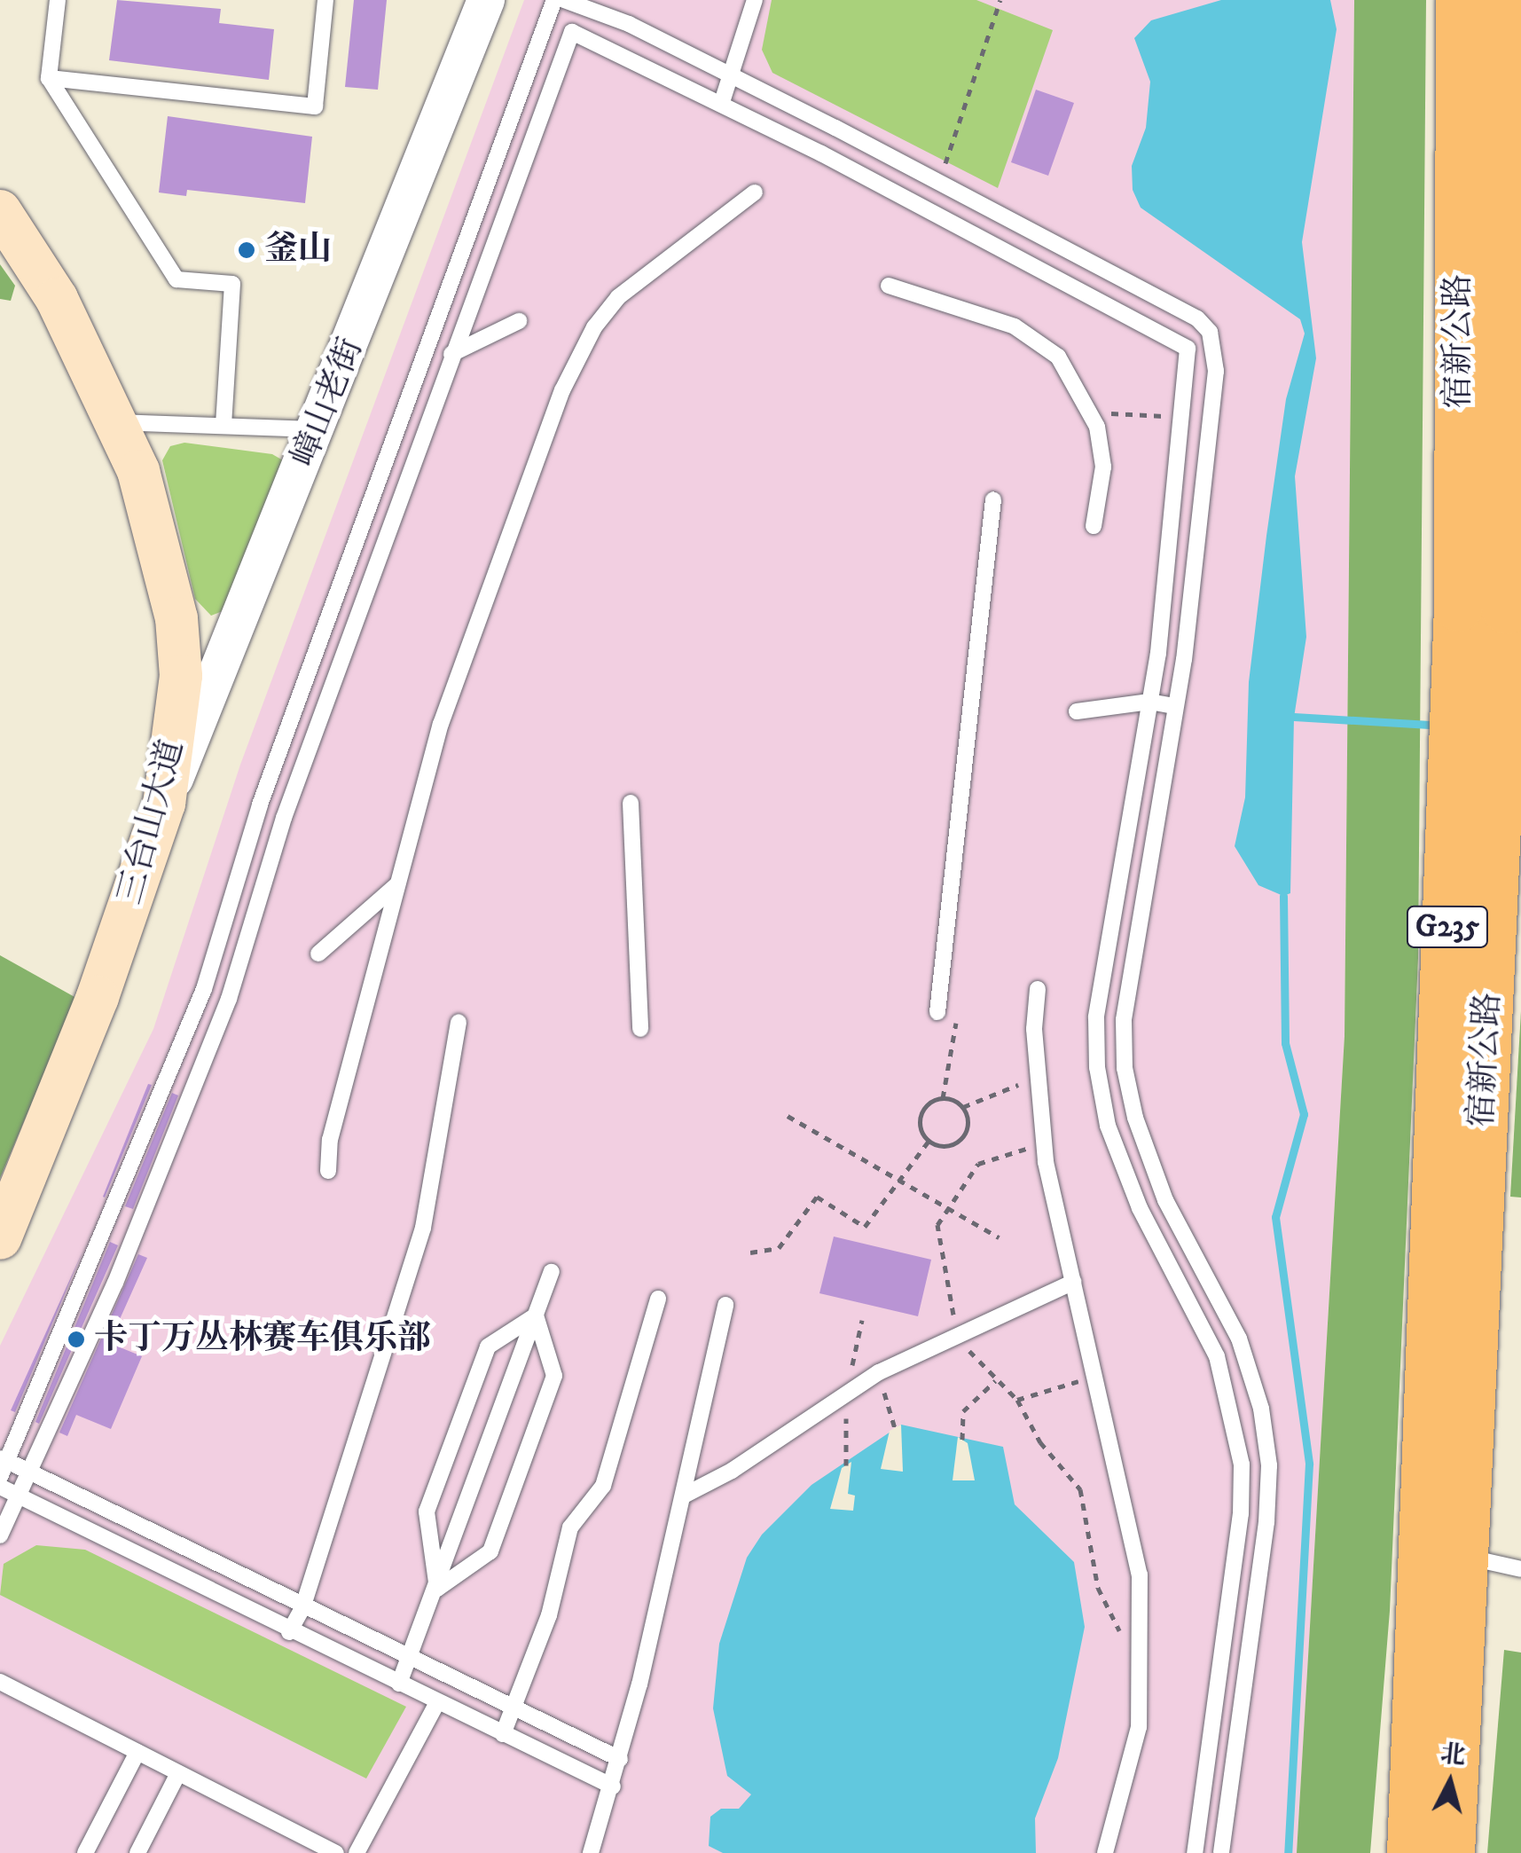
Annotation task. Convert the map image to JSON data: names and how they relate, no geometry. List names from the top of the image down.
{
  "streets": {
    "highway": ["宿新公路", "G235"],
    "main road": ["三台山大道"],
    "street": ["嶂山老街"]
  },
  "crossings": [
    ["嶂山老街", "三台山大道"]
  ],
  "places": ["釜山", "卡丁万丛林赛车俱乐部"],
  "north": "top"
}
